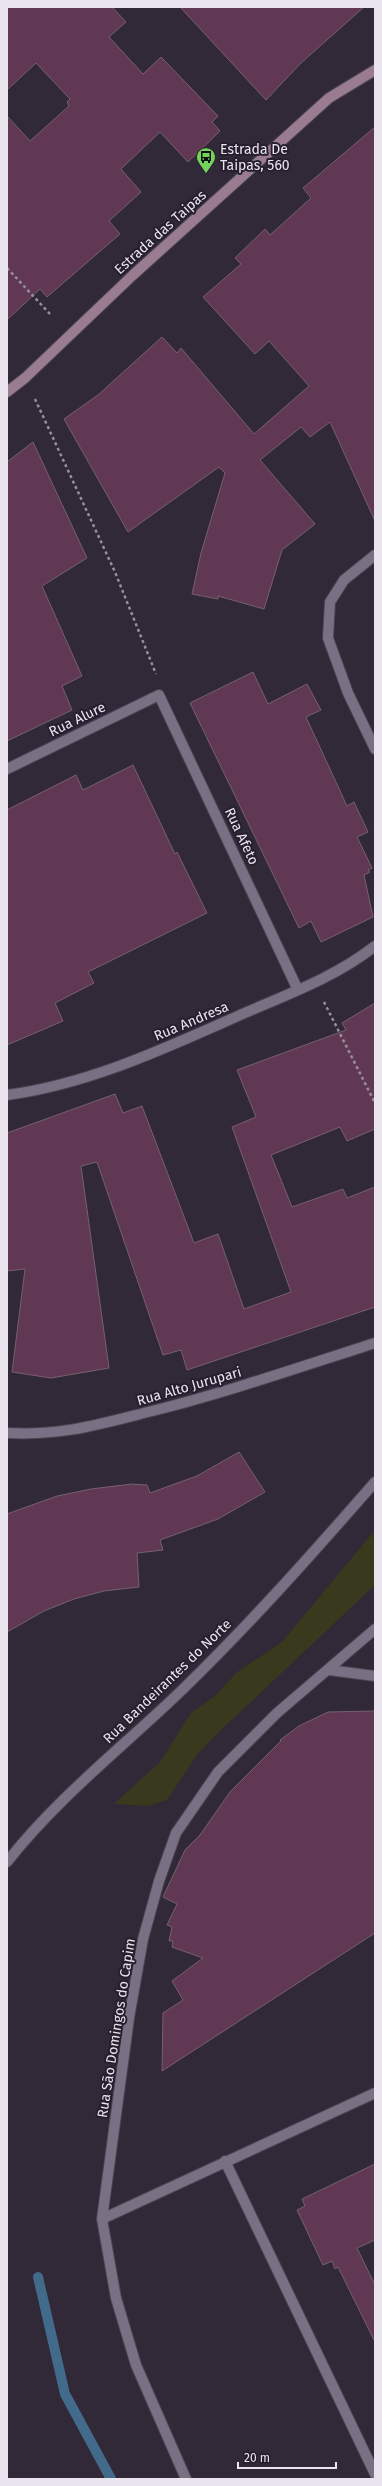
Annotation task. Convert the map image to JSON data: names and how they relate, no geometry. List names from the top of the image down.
{
  "streets": {
    "main road": ["Estrada das Taipas"],
    "street": [
      "Rua Alure",
      "Rua Afeto",
      "Rua Andresa",
      "Rua Alto Jurupari",
      "Rua Bandeirantes do Norte",
      "Rua São Domingos do Capim"
    ]
  },
  "crossings": [
    ["Rua Alure", "Rua Afeto"],
    ["Rua Afeto", "Rua Andresa"]
  ],
  "places": {
    "bus stop": ["Estrada De Taipas, 560"]
  },
  "scale_bar": "20 m"
}
